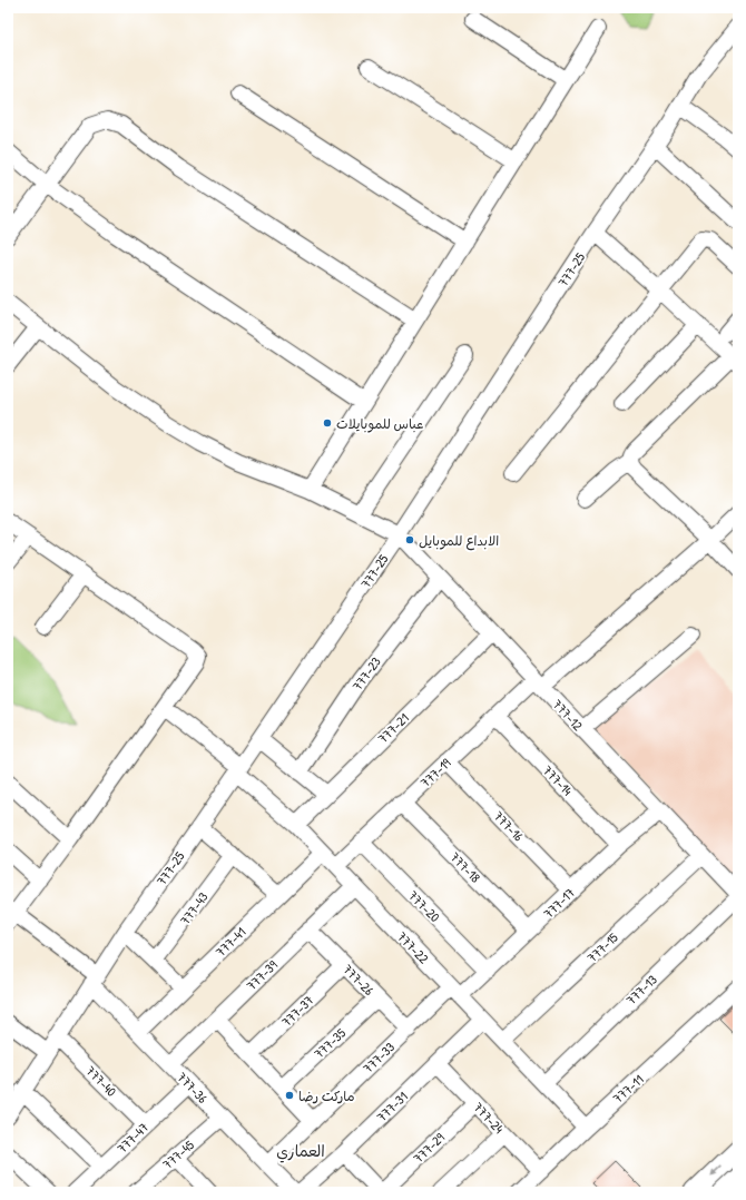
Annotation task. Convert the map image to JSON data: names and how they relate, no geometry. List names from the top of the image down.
{
  "streets": {
    "street": [
      "777-25",
      "777-23",
      "777-12",
      "777-21",
      "777-19",
      "777-14",
      "777-16",
      "777-18",
      "777-17",
      "777-20",
      "777-43",
      "777-41",
      "777-22",
      "777-15",
      "777-39",
      "777-26",
      "777-13",
      "777-37",
      "777-35",
      "777-33",
      "777-40",
      "777-36",
      "777-11",
      "777-31",
      "777-24",
      "777-47",
      "777-29",
      "777-45"
    ]
  },
  "crossings": [
    ["777-25", "777-12"],
    ["777-25", "777-22"],
    ["777-25", "777-40"],
    ["777-25", "777-36"],
    ["777-23", "777-12"],
    ["777-12", "777-21"],
    ["777-12", "777-19"],
    ["777-12", "777-17"],
    ["777-12", "777-15"],
    ["777-12", "777-13"],
    ["777-21", "777-22"],
    ["777-19", "777-14"],
    ["777-19", "777-16"],
    ["777-19", "777-18"],
    ["777-19", "777-20"],
    ["777-19", "777-22"],
    ["777-14", "777-17"],
    ["777-16", "777-17"],
    ["777-18", "777-17"],
    ["777-17", "777-20"],
    ["777-17", "777-22"],
    ["777-17", "777-33"],
    ["777-41", "777-22"],
    ["777-41", "777-36"],
    ["777-22", "777-15"],
    ["777-22", "777-39"],
    ["777-22", "777-13"],
    ["777-22", "777-33"],
    ["777-22", "777-11"],
    ["777-22", "777-31"],
    ["777-39", "777-26"],
    ["777-39", "777-36"],
    ["777-26", "777-37"],
    ["777-26", "777-35"],
    ["777-26", "777-33"],
    ["777-33", "777-36"],
    ["777-40", "777-47"],
    ["777-36", "777-47"],
    ["777-36", "777-45"],
    ["777-11", "777-24"],
    ["777-31", "777-24"],
    ["777-24", "777-29"]
  ],
  "districts": ["العماري"],
  "places": ["عباس للموبايلات", "الابداع للموبايل", "ماركت رضا"]
}
